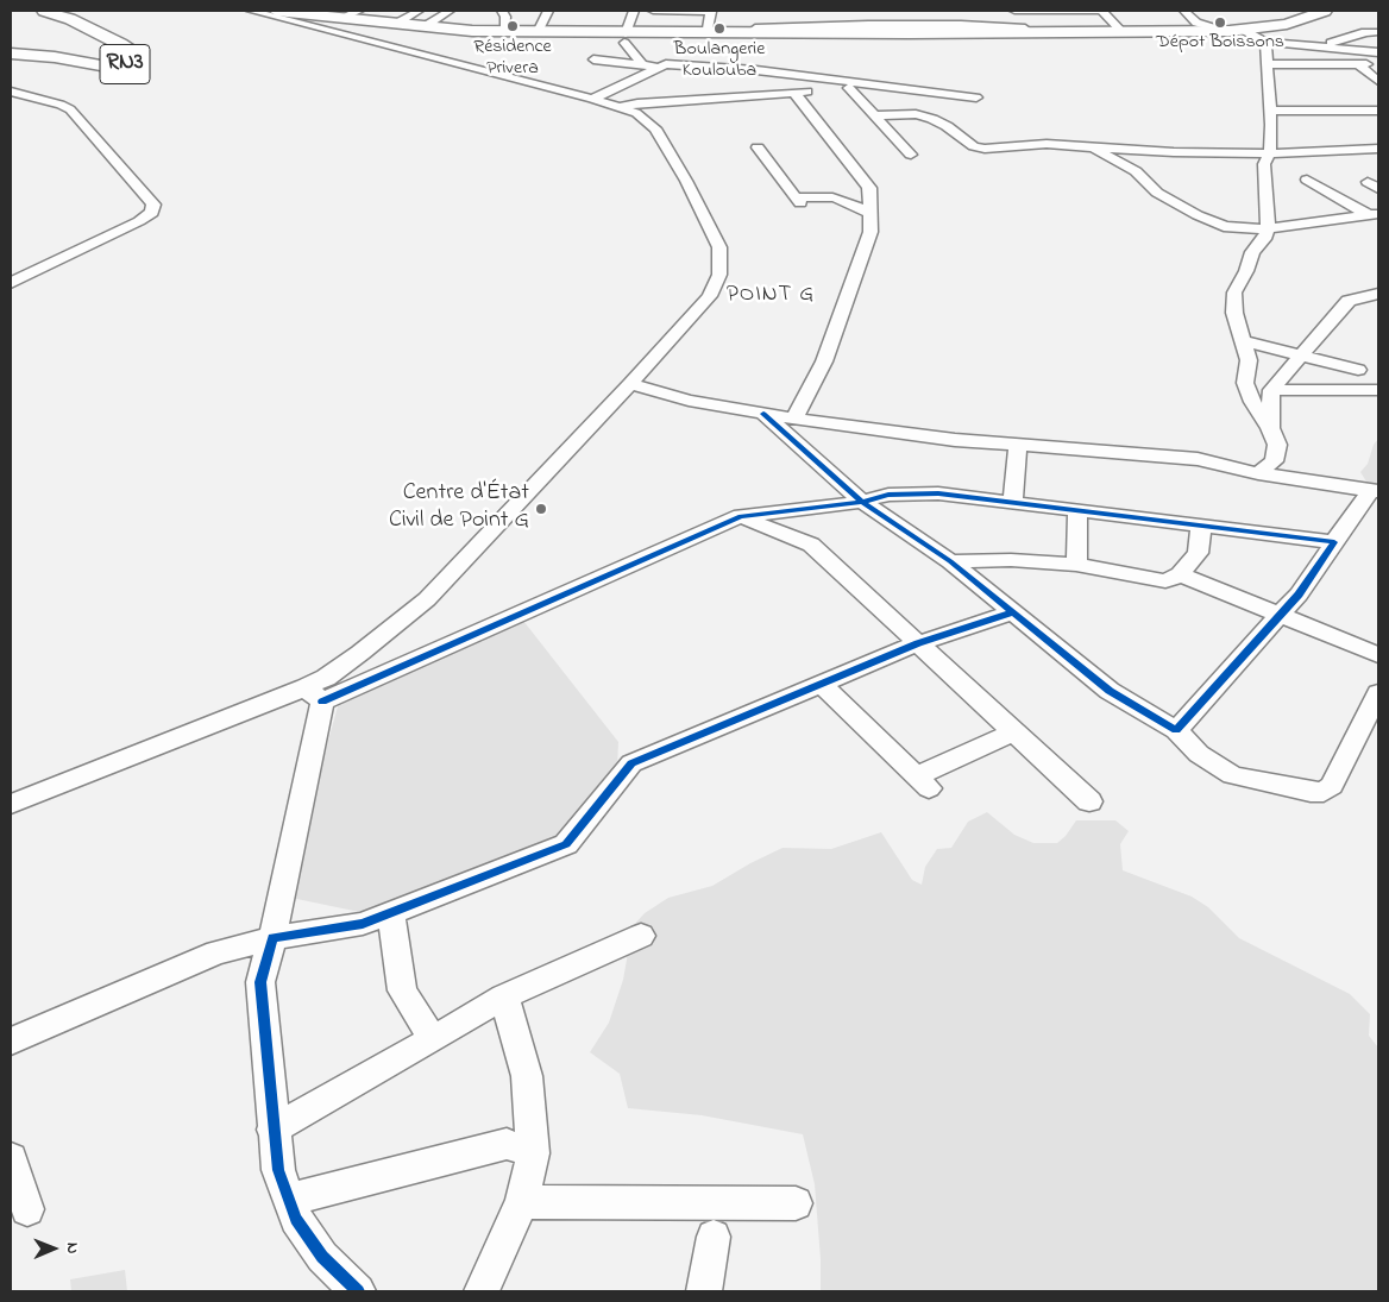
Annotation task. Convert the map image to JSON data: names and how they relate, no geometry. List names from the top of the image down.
{
  "streets": {
    "highway": ["RN3"]
  },
  "districts": ["POINT G"],
  "places": [
    "Dépot Boissons",
    "Résidence Privera",
    "Boulangerie Koulouba",
    "Centre d'État Civil de Point G"
  ],
  "north": "right"
}
